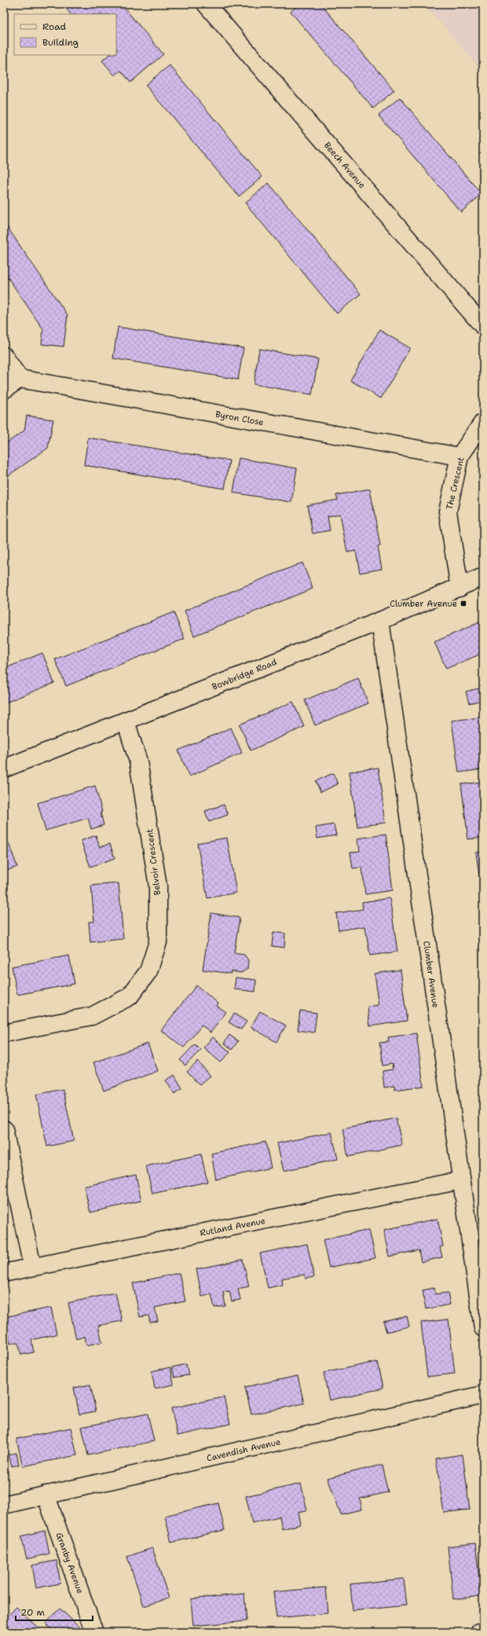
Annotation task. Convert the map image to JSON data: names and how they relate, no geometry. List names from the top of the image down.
{
  "streets": {
    "street": [
      "Beech Avenue",
      "Byron Close",
      "The Crescent",
      "Bowbridge Road",
      "Belvoir Crescent",
      "Clumber Avenue",
      "Rutland Avenue",
      "Cavendish Avenue",
      "Granby Avenue"
    ]
  },
  "crossings": [
    ["Byron Close", "The Crescent"],
    ["The Crescent", "Bowbridge Road"],
    ["Bowbridge Road", "Belvoir Crescent"],
    ["Bowbridge Road", "Clumber Avenue"],
    ["Clumber Avenue", "Rutland Avenue"],
    ["Cavendish Avenue", "Granby Avenue"]
  ],
  "places": {
    "transit": ["Clumber Avenue"]
  },
  "legend": ["Road", "Building"],
  "scale_bar": "20 m"
}
